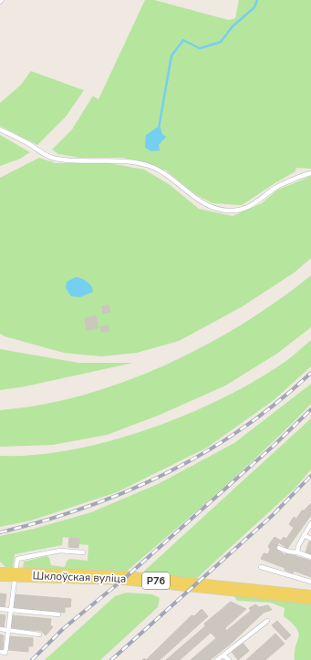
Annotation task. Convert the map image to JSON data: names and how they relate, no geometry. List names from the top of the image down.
{
  "streets": {
    "main road": ["Шклоўская вуліца", "Р76"]
  }
}
